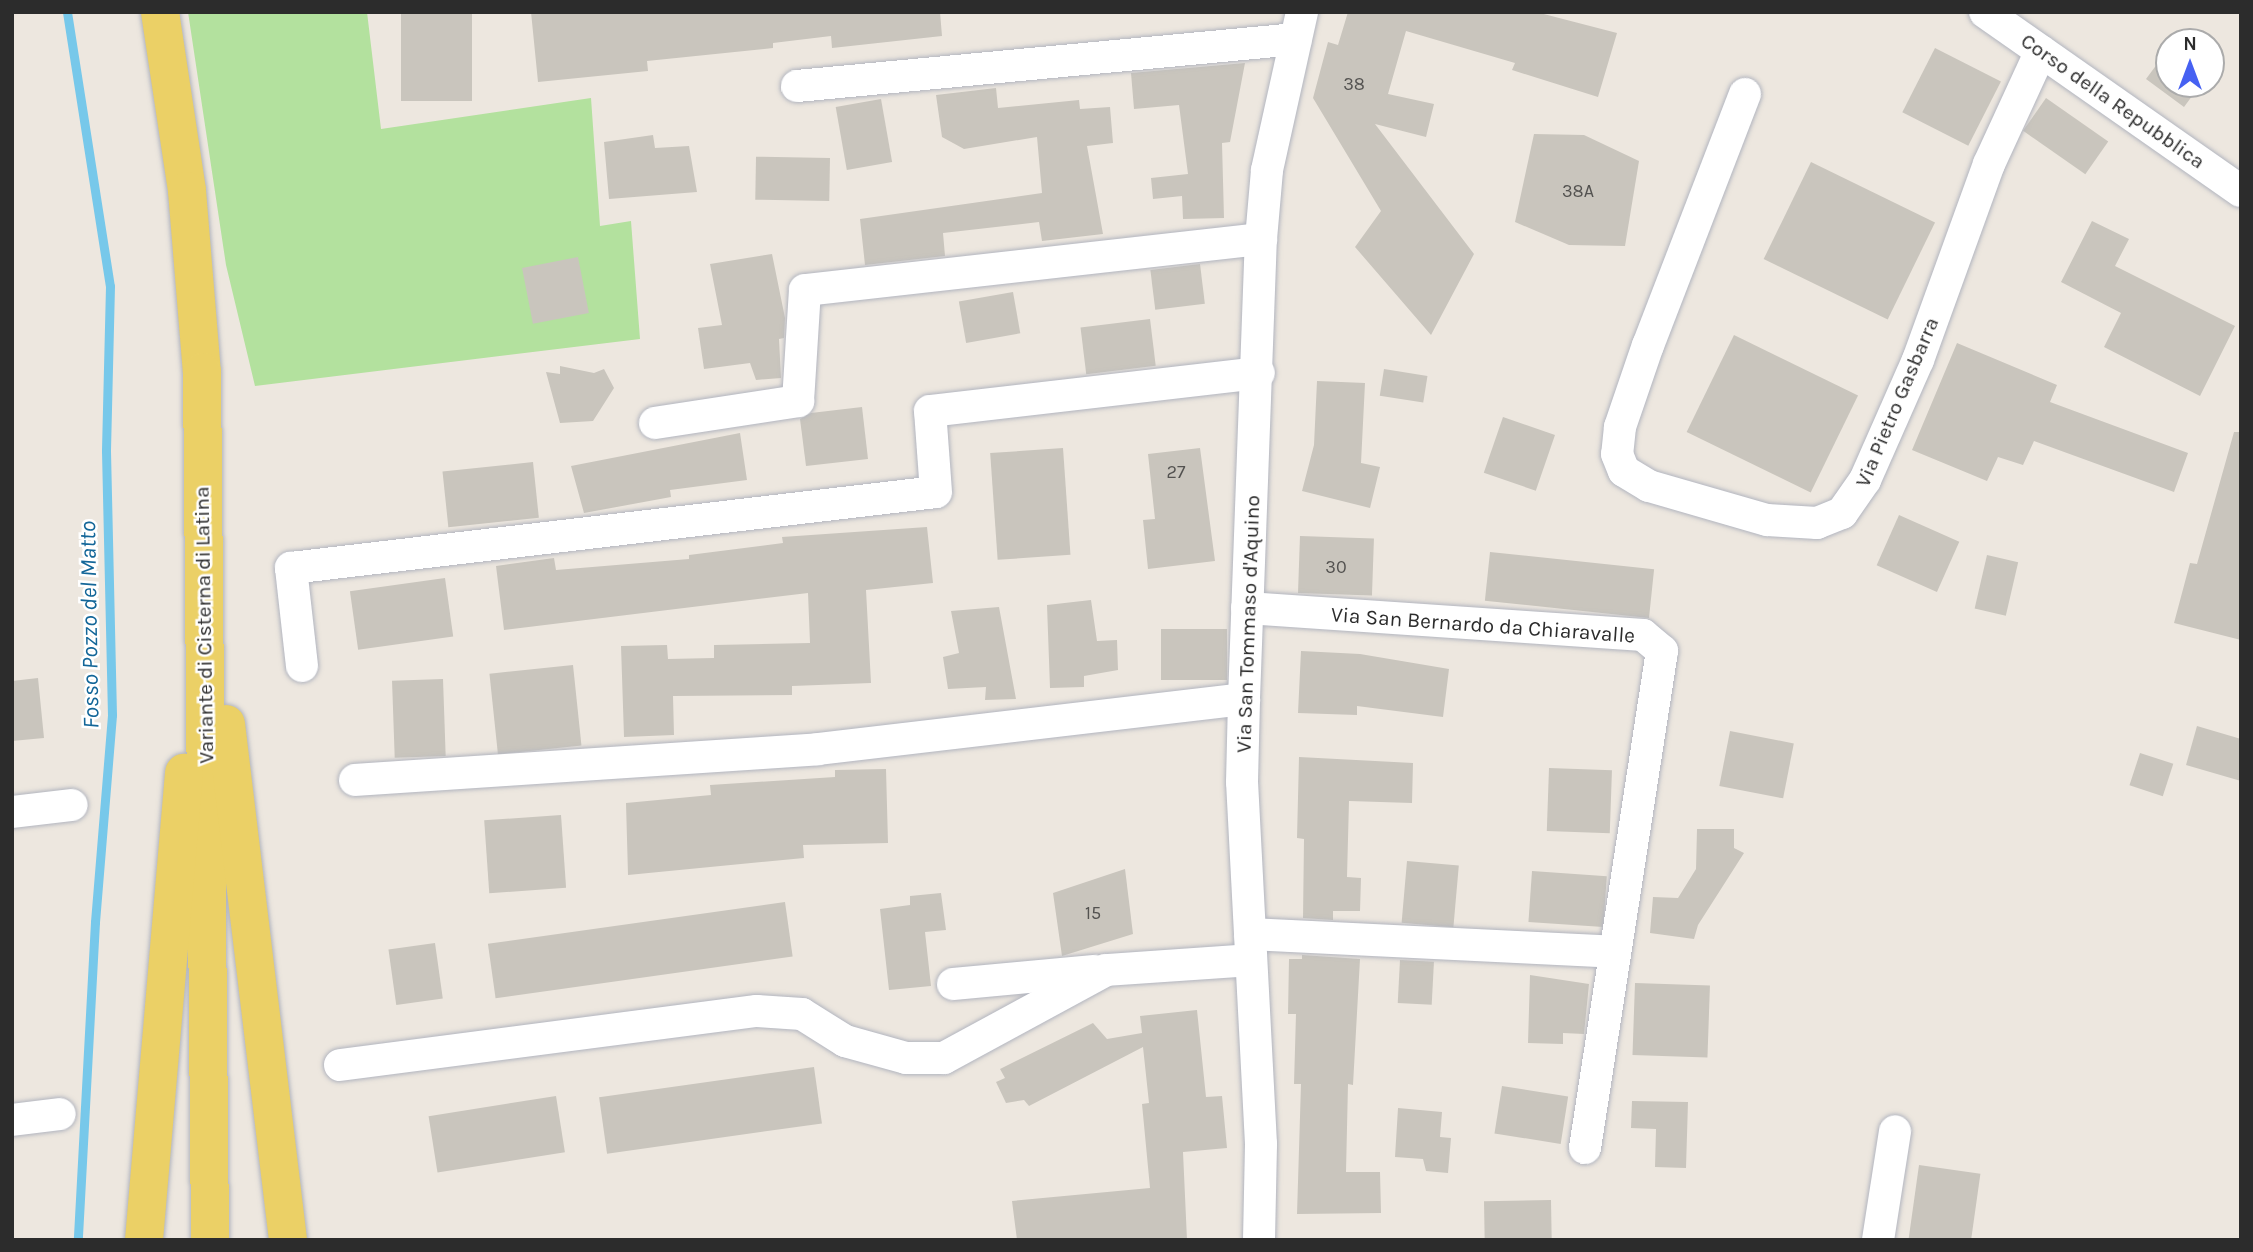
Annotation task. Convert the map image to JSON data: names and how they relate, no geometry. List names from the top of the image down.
{
  "streets": {
    "main road": ["Variante di Cisterna di Latina"],
    "street": [
      "Corso della Repubblica",
      "Via Pietro Gasbarra",
      "Via San Tommaso d'Aquino",
      "Via San Bernardo da Chiaravalle"
    ]
  },
  "crossings": [
    ["Corso della Repubblica", "Via Pietro Gasbarra"],
    ["Via San Tommaso d'Aquino", "Via San Bernardo da Chiaravalle"]
  ],
  "water": ["Fosso Pozzo del Matto"],
  "house_numbers": [
    "38",
    "38A",
    "27",
    "30",
    "15"
  ],
  "north": "top"
}
